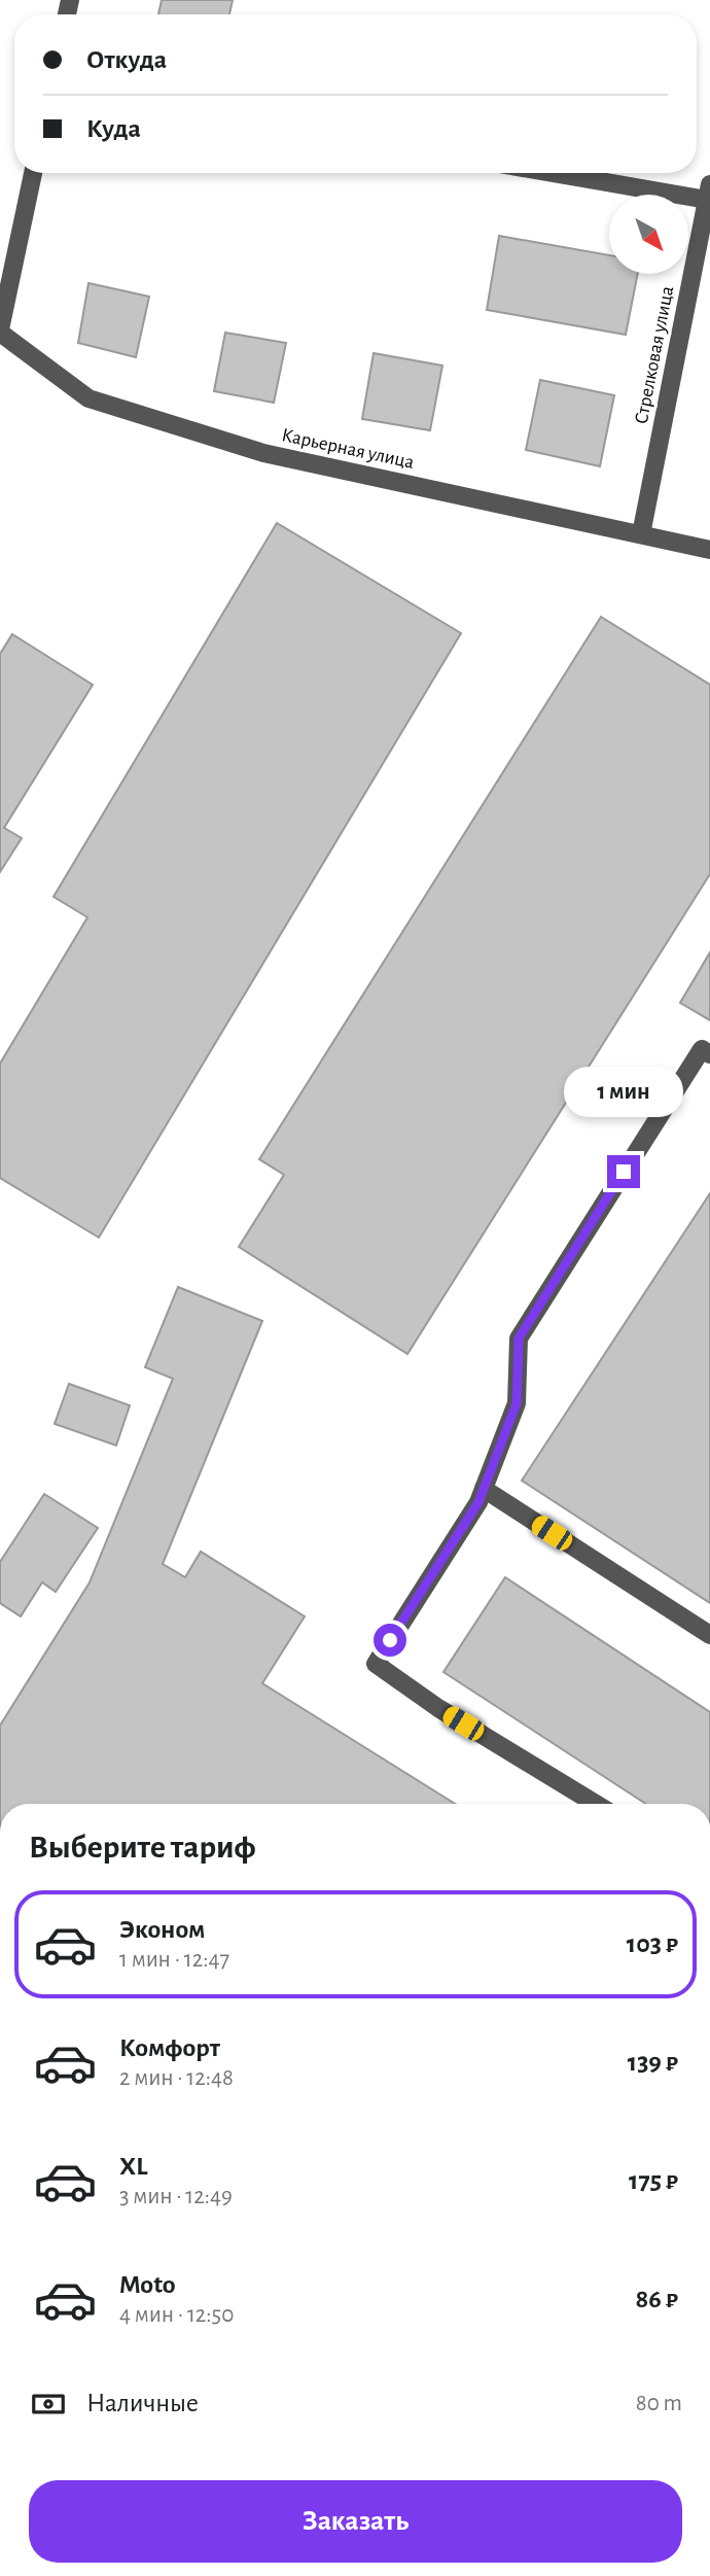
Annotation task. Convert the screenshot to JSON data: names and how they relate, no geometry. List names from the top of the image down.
{
  "streets": {
    "street": ["Стрелковая улица", "Карьерная улица"]
  },
  "crossings": [
    ["Стрелковая улица", "Карьерная улица"]
  ],
  "north": "bottom right",
  "page": {
    "banner": ["Откуда", "Куда"],
    "bubble": "1 мин",
    "heading": "Выберите тариф",
    "list": [
      {
        "name": "Эконом",
        "note": "1 мин · 12:47",
        "value": "103 ₽"
      },
      {
        "name": "Комфорт",
        "note": "2 мин · 12:48",
        "value": "139 ₽"
      },
      {
        "name": "XL",
        "note": "3 мин · 12:49",
        "value": "175 ₽"
      },
      {
        "name": "Moto",
        "note": "4 мин · 12:50",
        "value": "86 ₽"
      }
    ],
    "pay": ["Наличные", "80 m"],
    "buttons": "Заказать"
  }
}
